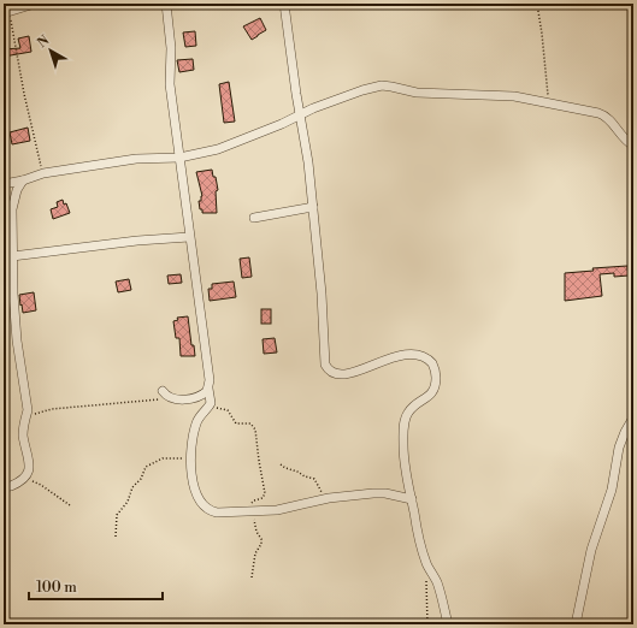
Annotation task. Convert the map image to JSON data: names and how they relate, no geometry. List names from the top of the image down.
{
  "scale_bar": "100 m",
  "north": "top left"
}
